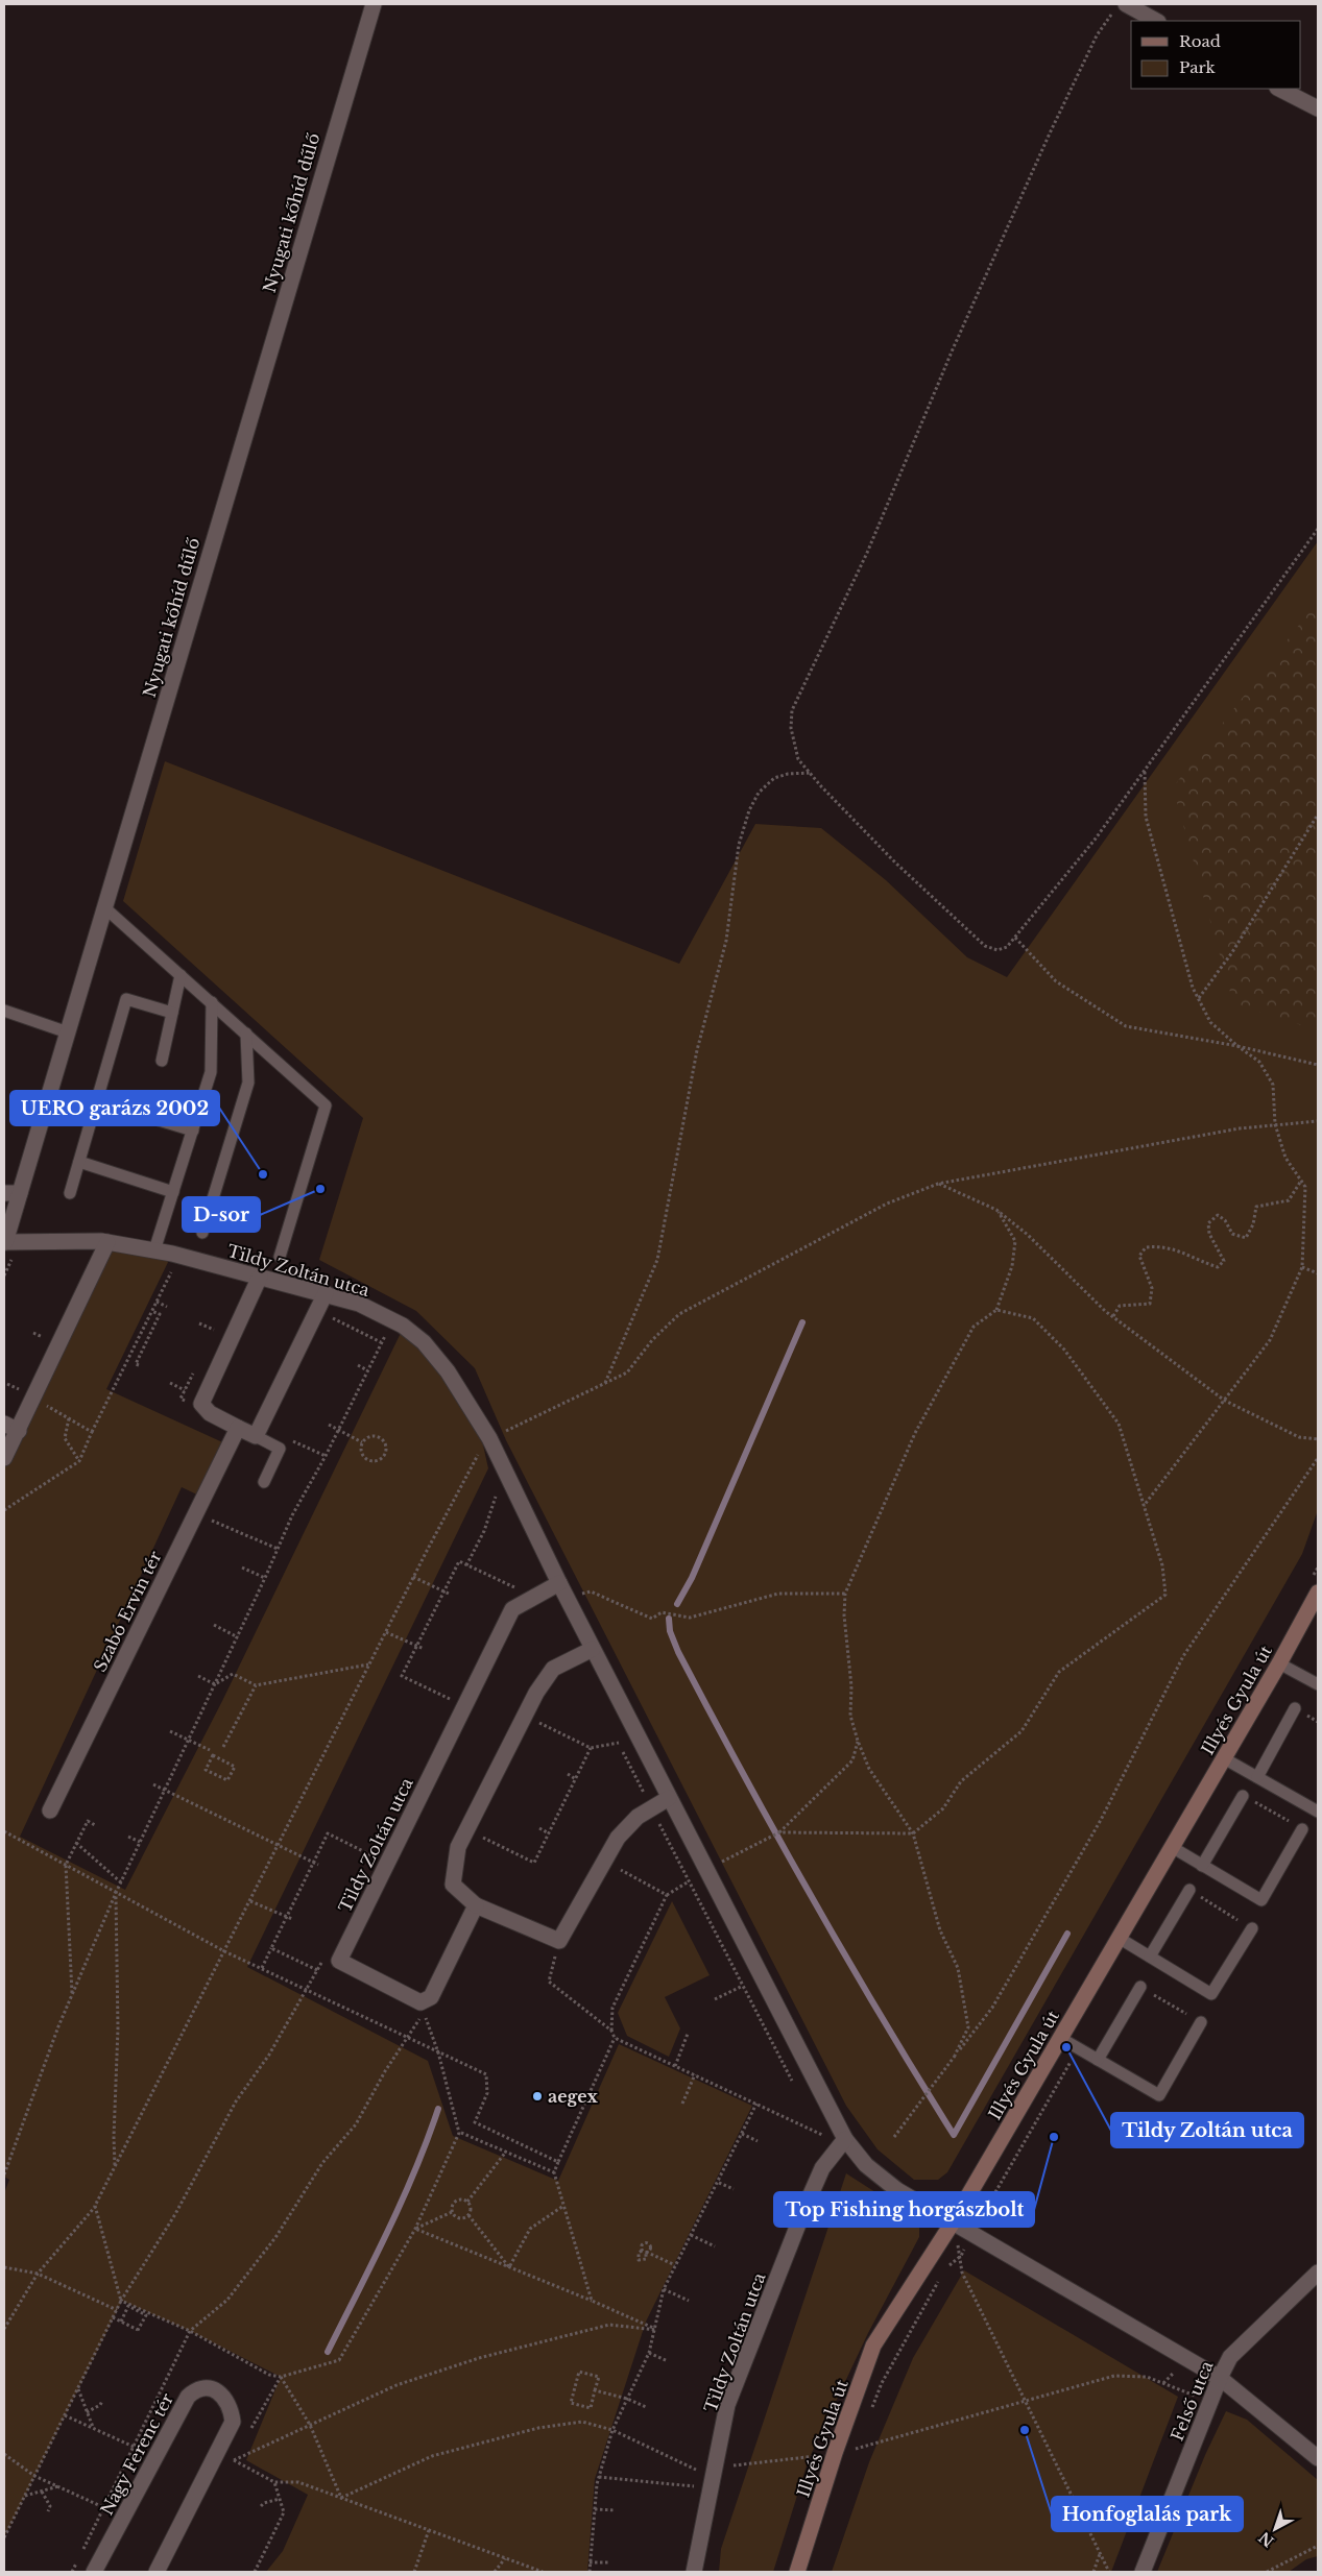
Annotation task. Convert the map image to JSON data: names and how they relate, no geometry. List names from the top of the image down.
{
  "streets": {
    "street": [
      "Nyugati kőhíd dűlő",
      "Tildy Zoltán utca",
      "Szabó Ervin tér",
      "Illyés Gyula út",
      "Felső utca",
      "Nagy Ferenc tér"
    ]
  },
  "crossings": [
    ["Nyugati kőhíd dűlő", "Tildy Zoltán utca"],
    ["Tildy Zoltán utca", "Illyés Gyula út"],
    ["Tildy Zoltán utca", "Felső utca"]
  ],
  "places": [
    "UERO garázs 2002",
    "D-sor",
    "Tildy Zoltán utca",
    "aegex",
    "Top Fishing horgászbolt",
    "Honfoglalás park"
  ],
  "legend": ["Road", "Park"],
  "north": "bottom left"
}
